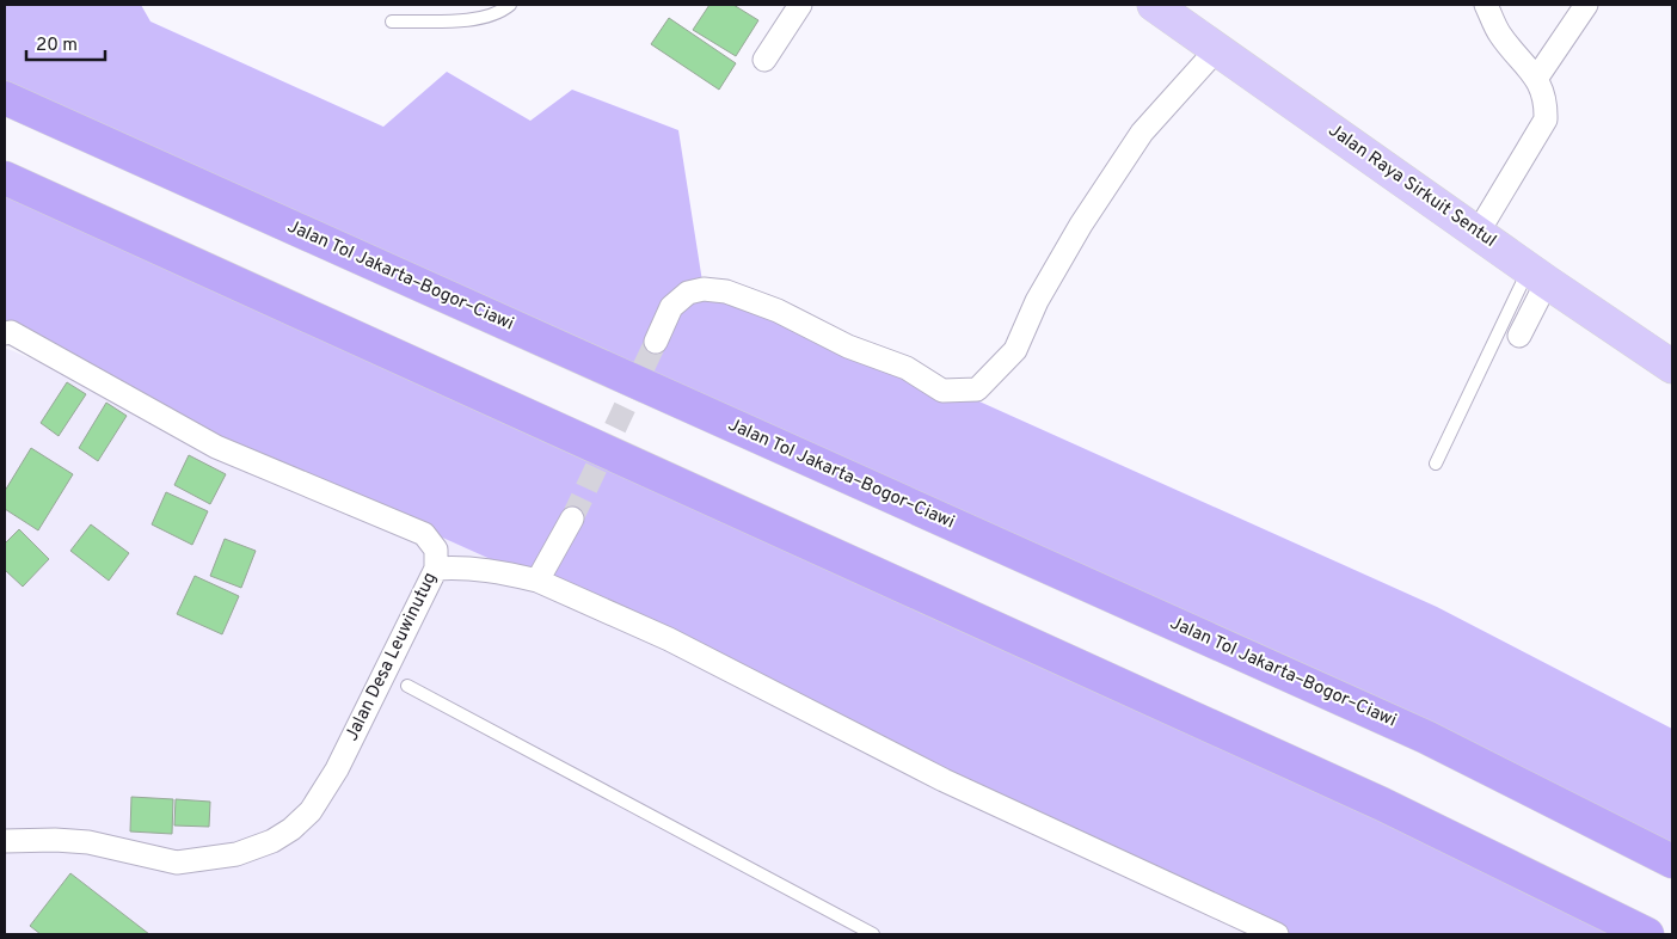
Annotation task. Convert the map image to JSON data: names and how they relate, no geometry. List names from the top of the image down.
{
  "streets": {
    "highway": ["Jalan Tol Jakarta–Bogor–Ciawi"],
    "main road": ["Jalan Raya Sirkuit Sentul"],
    "street": ["Jalan Desa Leuwinutug"]
  },
  "scale_bar": "20 m"
}
